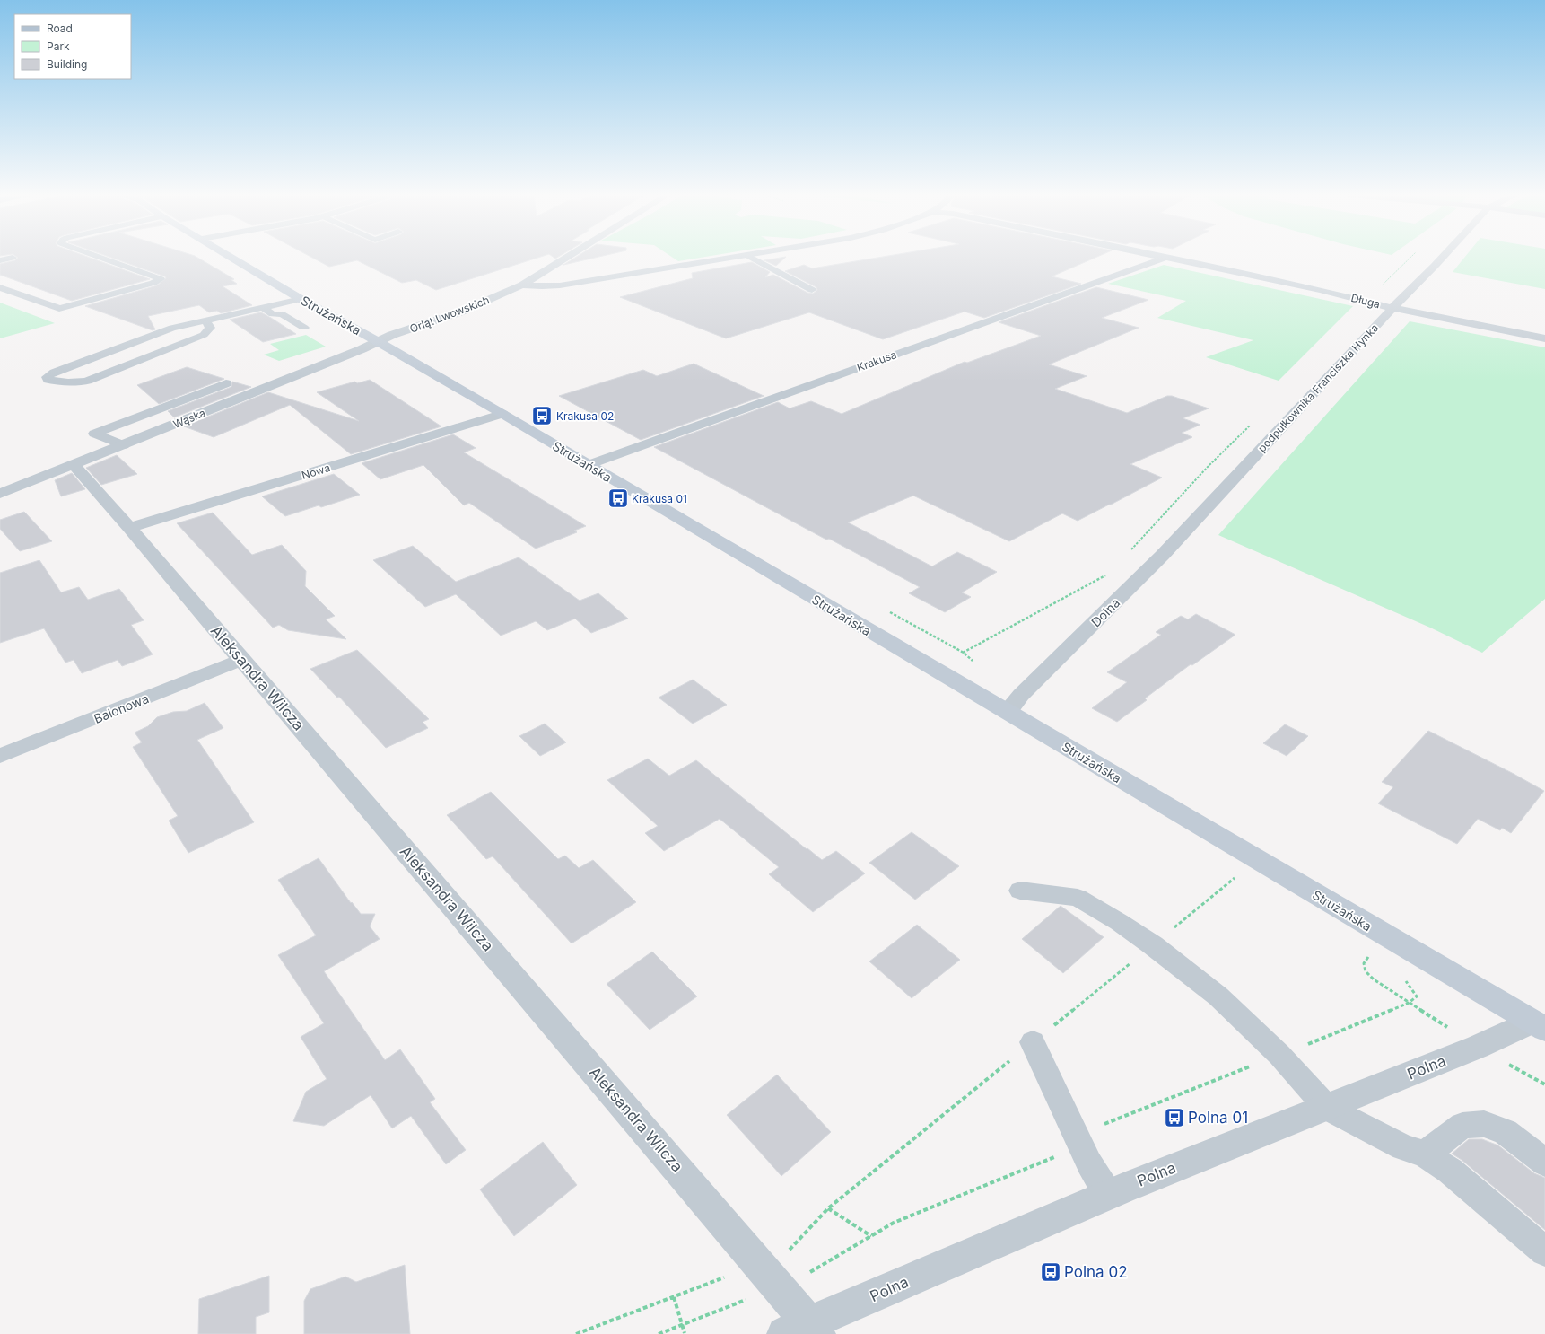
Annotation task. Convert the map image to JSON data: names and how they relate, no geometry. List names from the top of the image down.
{
  "streets": {
    "main road": ["Strużańska"],
    "street": [
      "Długa",
      "Orląt Lwowskich",
      "Krakusa",
      "podpułkownika Franciszka Hynka",
      "Wąska",
      "Nowa",
      "Dolna",
      "Aleksandra Wilcza",
      "Balonowa",
      "Polna"
    ]
  },
  "crossings": [
    ["Długa", "Krakusa"],
    ["Długa", "podpułkownika Franciszka Hynka"],
    ["Orląt Lwowskich", "Strużańska"],
    ["Orląt Lwowskich", "Wąska"],
    ["Strużańska", "Krakusa"],
    ["Strużańska", "Wąska"],
    ["Strużańska", "Nowa"],
    ["Strużańska", "Dolna"],
    ["Strużańska", "Polna"],
    ["podpułkownika Franciszka Hynka", "Dolna"],
    ["Wąska", "Aleksandra Wilcza"],
    ["Nowa", "Aleksandra Wilcza"],
    ["Aleksandra Wilcza", "Balonowa"],
    ["Aleksandra Wilcza", "Polna"]
  ],
  "places": {
    "bus stop": [
      "Krakusa 02",
      "Krakusa 01",
      "Polna 01",
      "Polna 02"
    ]
  },
  "legend": ["Road", "Park", "Building"]
}
